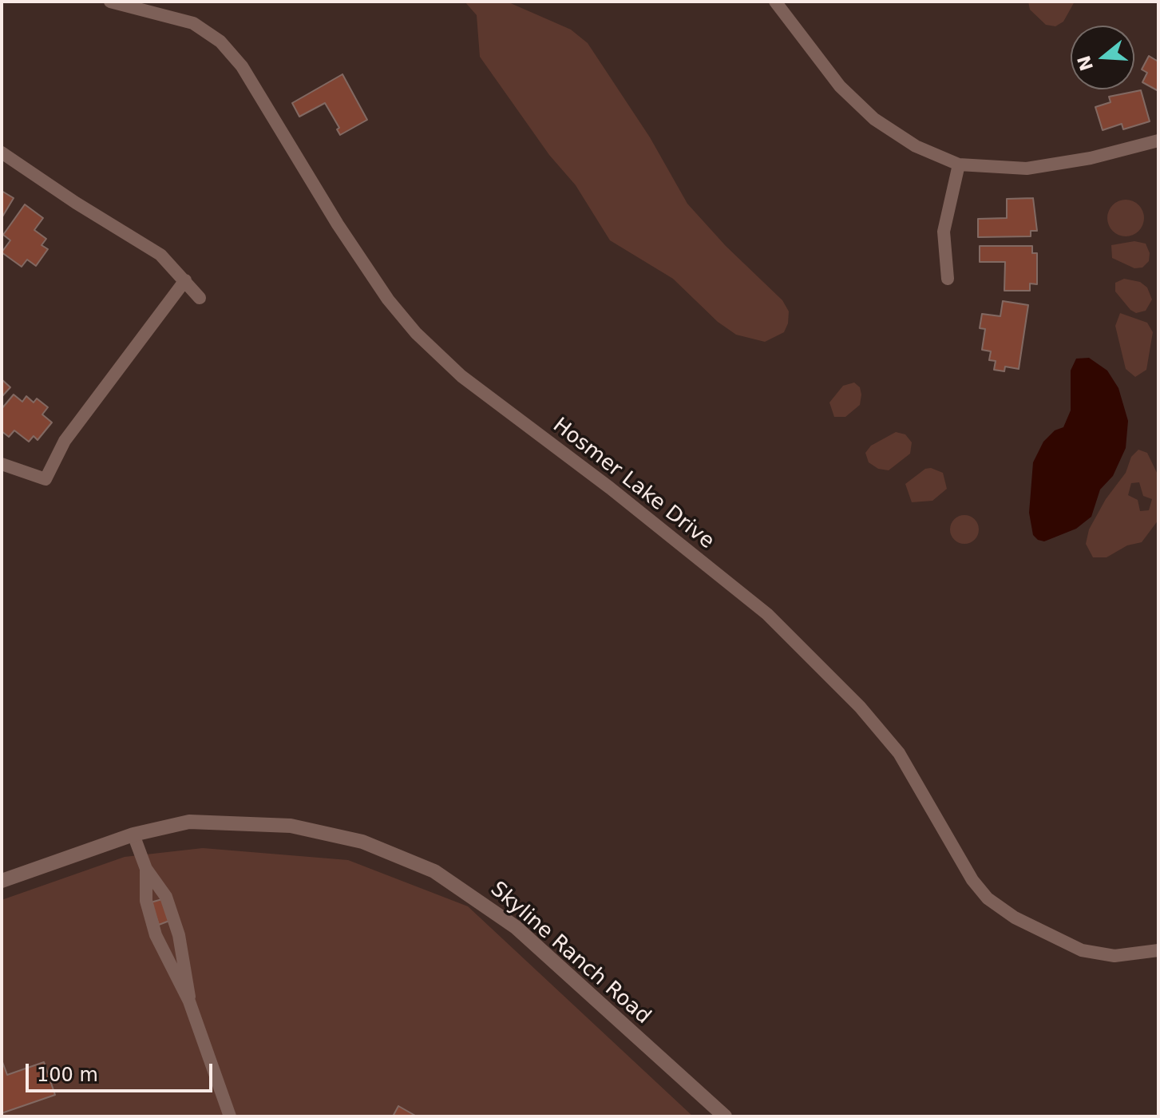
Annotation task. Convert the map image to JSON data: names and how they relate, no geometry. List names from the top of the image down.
{
  "streets": {
    "street": ["Hosmer Lake Drive", "Skyline Ranch Road"]
  },
  "scale_bar": "100 m",
  "north": "left"
}
